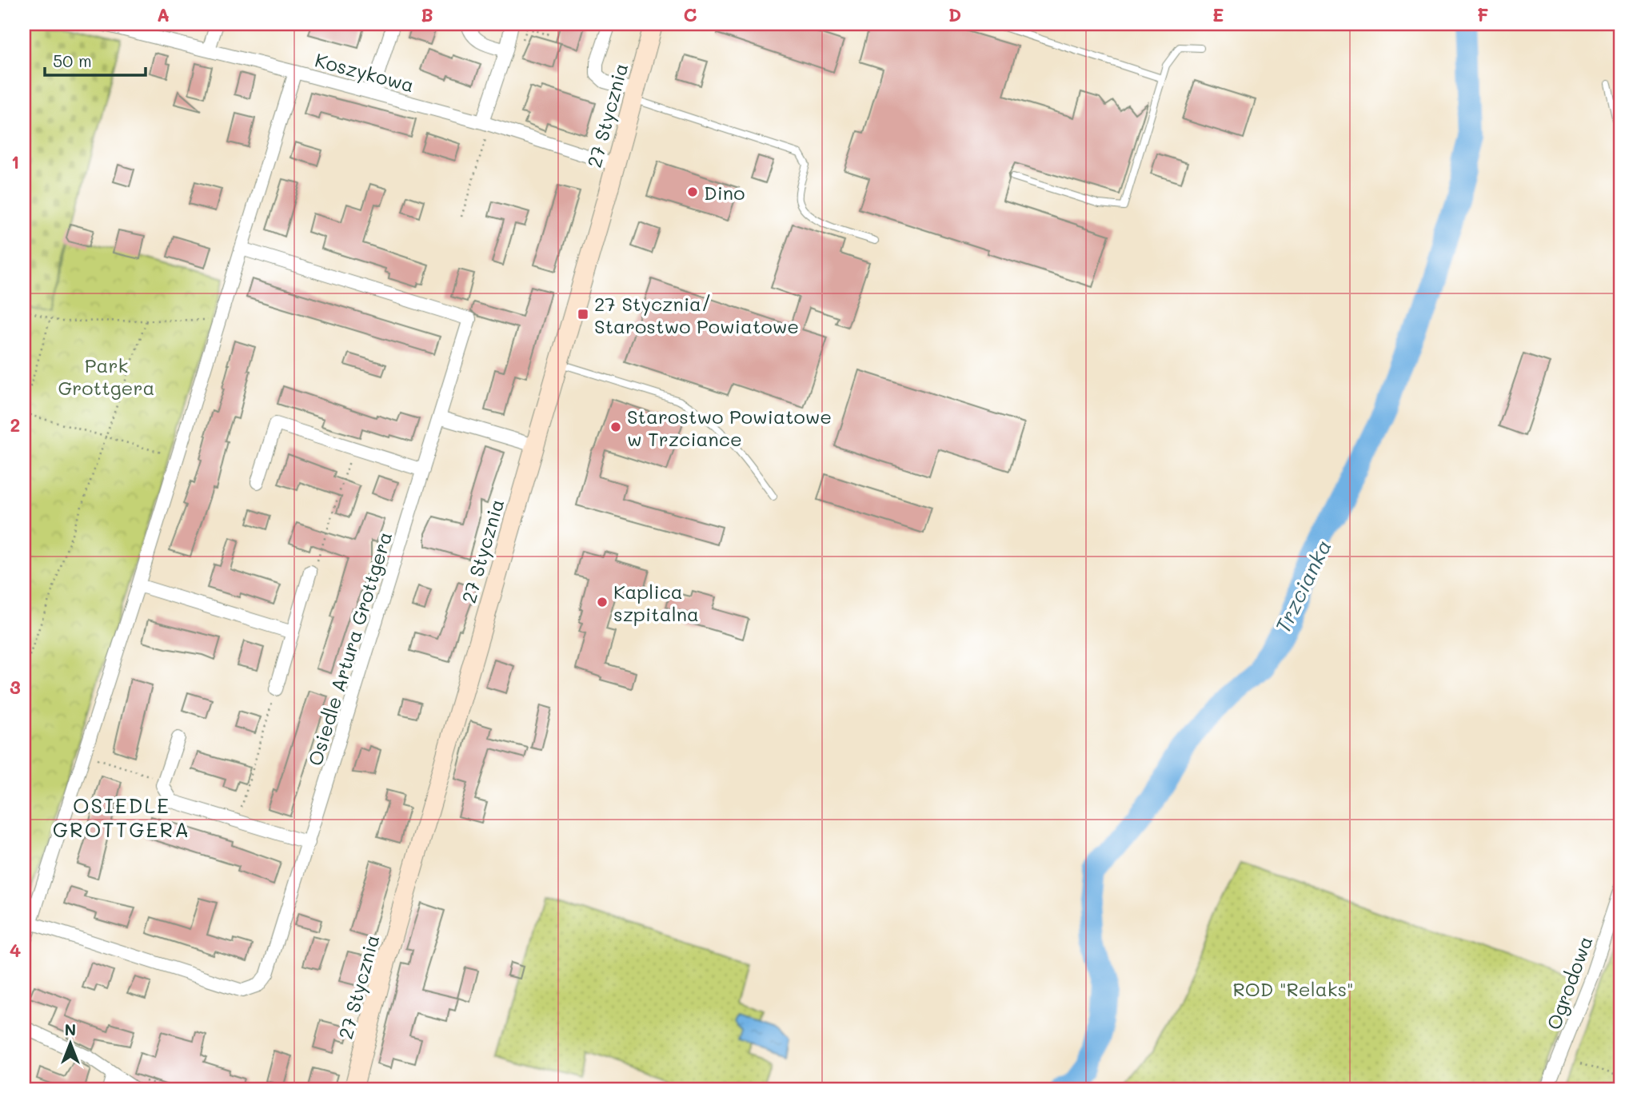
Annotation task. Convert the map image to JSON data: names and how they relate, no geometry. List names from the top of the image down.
{
  "streets": {
    "main road": ["27 Stycznia"],
    "street": ["Koszykowa", "Osiedle Artura Grottgera", "Ogrodowa"]
  },
  "crossings": [
    ["Koszykowa", "27 Stycznia"]
  ],
  "districts": ["OSIEDLE GROTTGERA"],
  "water": ["Trzcianka"],
  "parks": ["Park Grottgera", "ROD \"Relaks\""],
  "places": {
    "other": ["Dino", "Starostwo Powiatowe w Trzciance", "Kaplica szpitalna"],
    "transit": ["27 Stycznia/ Starostwo Powiatowe"]
  },
  "scale_bar": "50 m",
  "north": "top",
  "grid": {
    "columns": [
      "A",
      "B",
      "C",
      "D",
      "E",
      "F"
    ],
    "rows": [
      "1",
      "2",
      "3",
      "4"
    ]
  }
}
